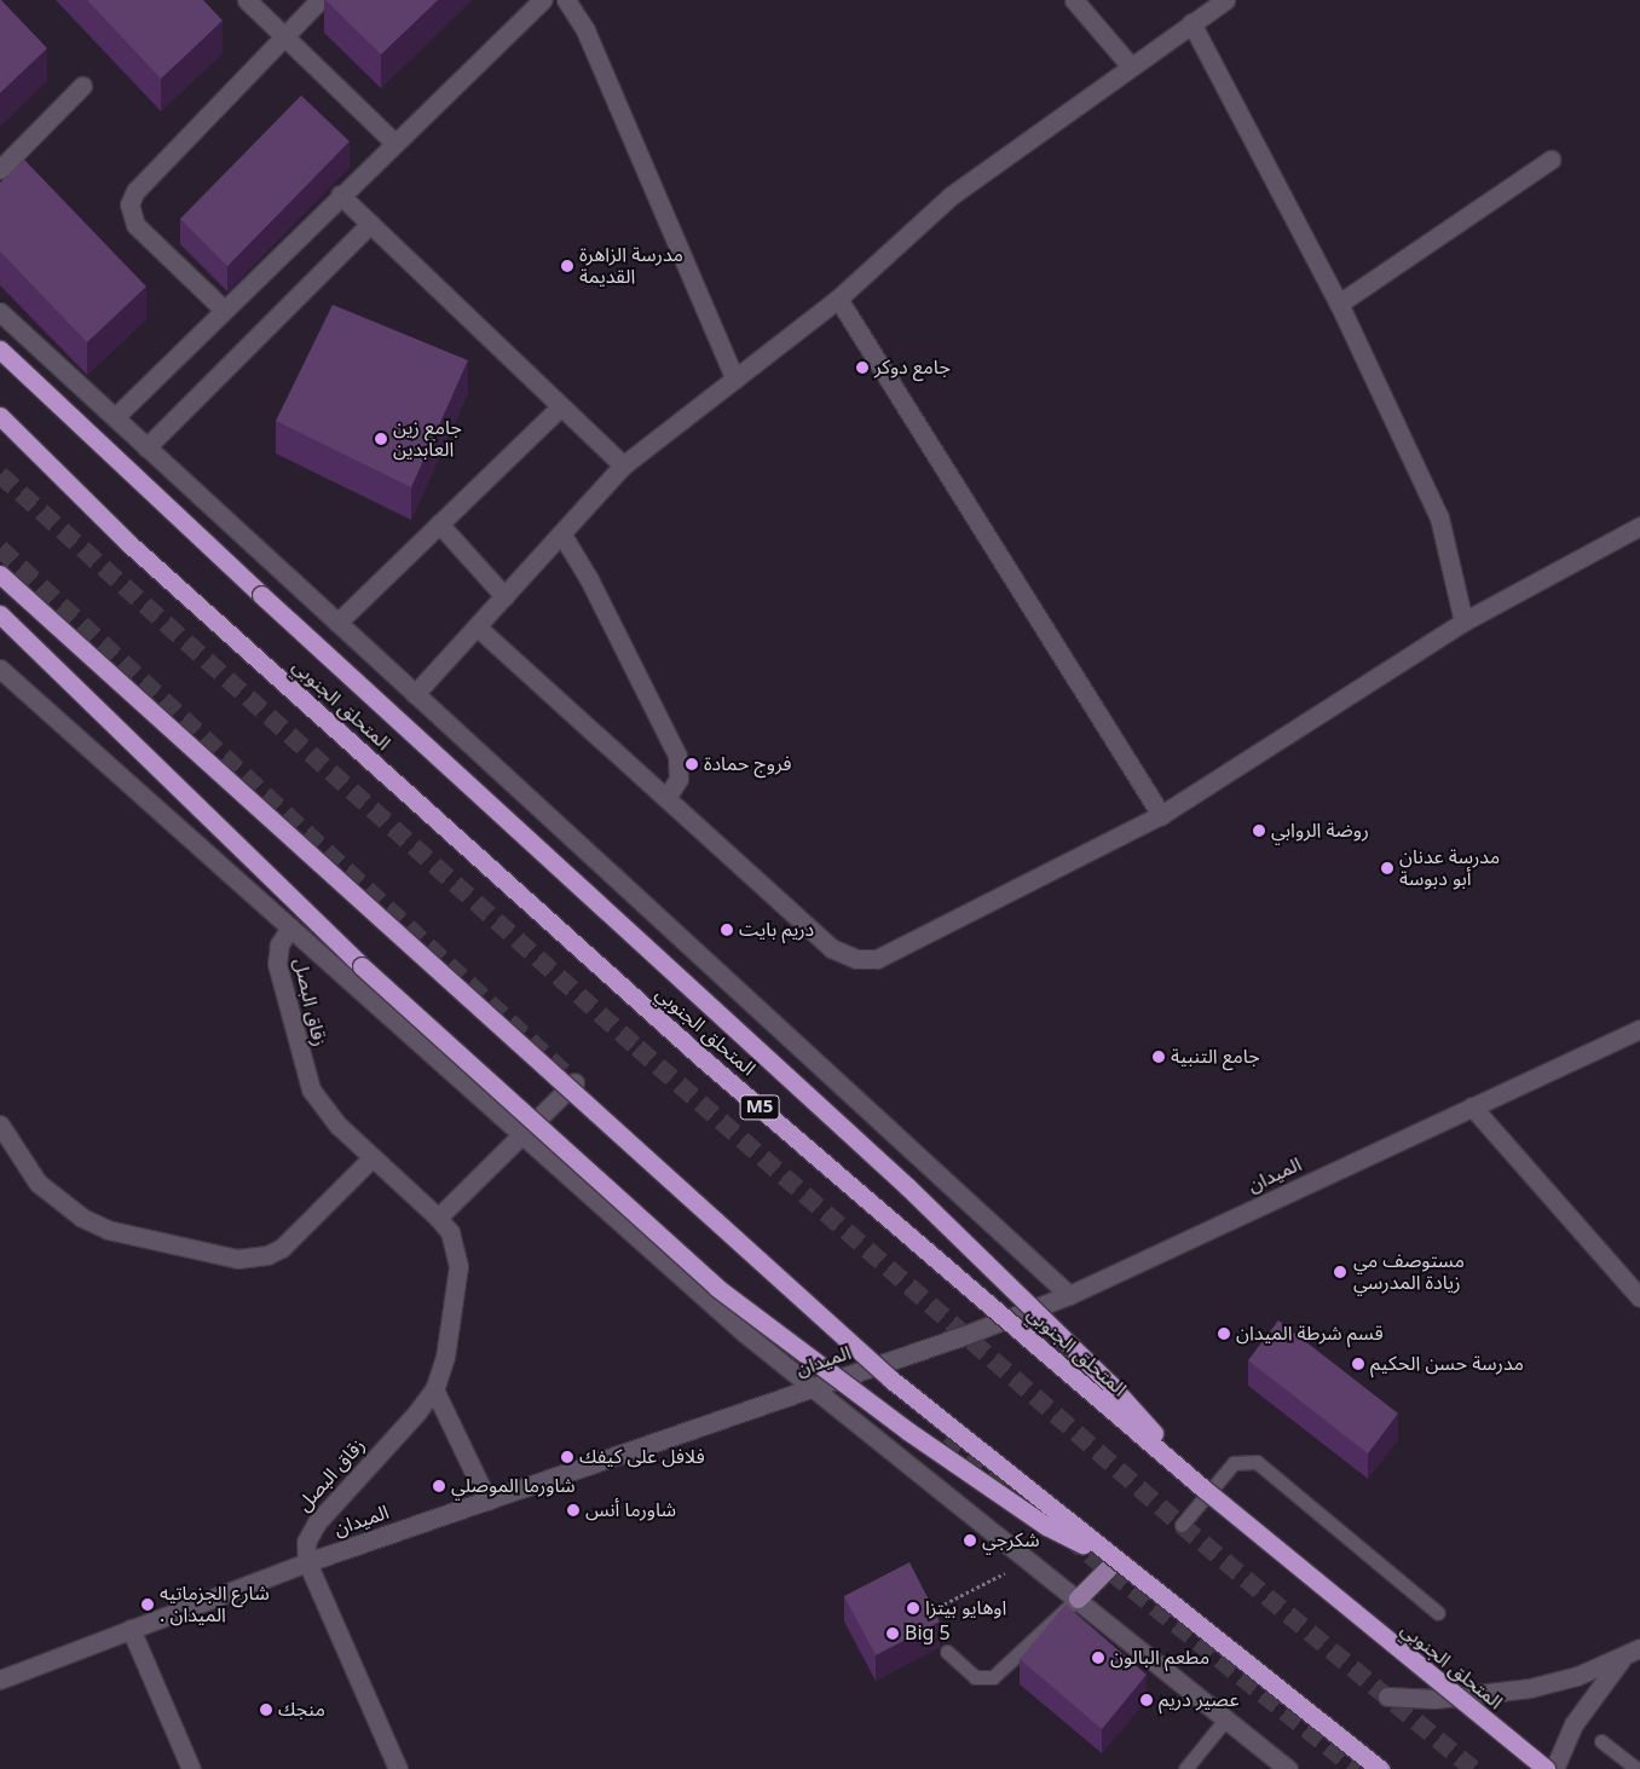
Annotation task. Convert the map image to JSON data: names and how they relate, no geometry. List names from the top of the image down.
{
  "streets": {
    "highway": ["المتحلق الجنوبي", "M5"],
    "street": ["زقاق البصل", "الميدان"]
  },
  "crossings": [
    ["زقاق البصل", "الميدان"]
  ],
  "places": [
    "مدرسة الزاهرة القديمة",
    "جامع دوكر",
    "جامع زين العابدين",
    "فروج حمادة",
    "روضة الروابي",
    "مدرسة عدنان أبو دبوسة",
    "دريم بايت",
    "جامع التنبية",
    "مستوصف مي زيادة المدرسي",
    "قسم شرطة الميدان",
    "مدرسة حسن الحكيم",
    "فلافل على كيفك",
    "شاورما الموصلي",
    "شاورما أنس",
    "شكرجي",
    "شارع الجزماتيه . الميدان",
    "اوهايو بيتزا",
    "Big 5",
    "مطعم البالون",
    "عصير دريم",
    "منجك"
  ]
}
